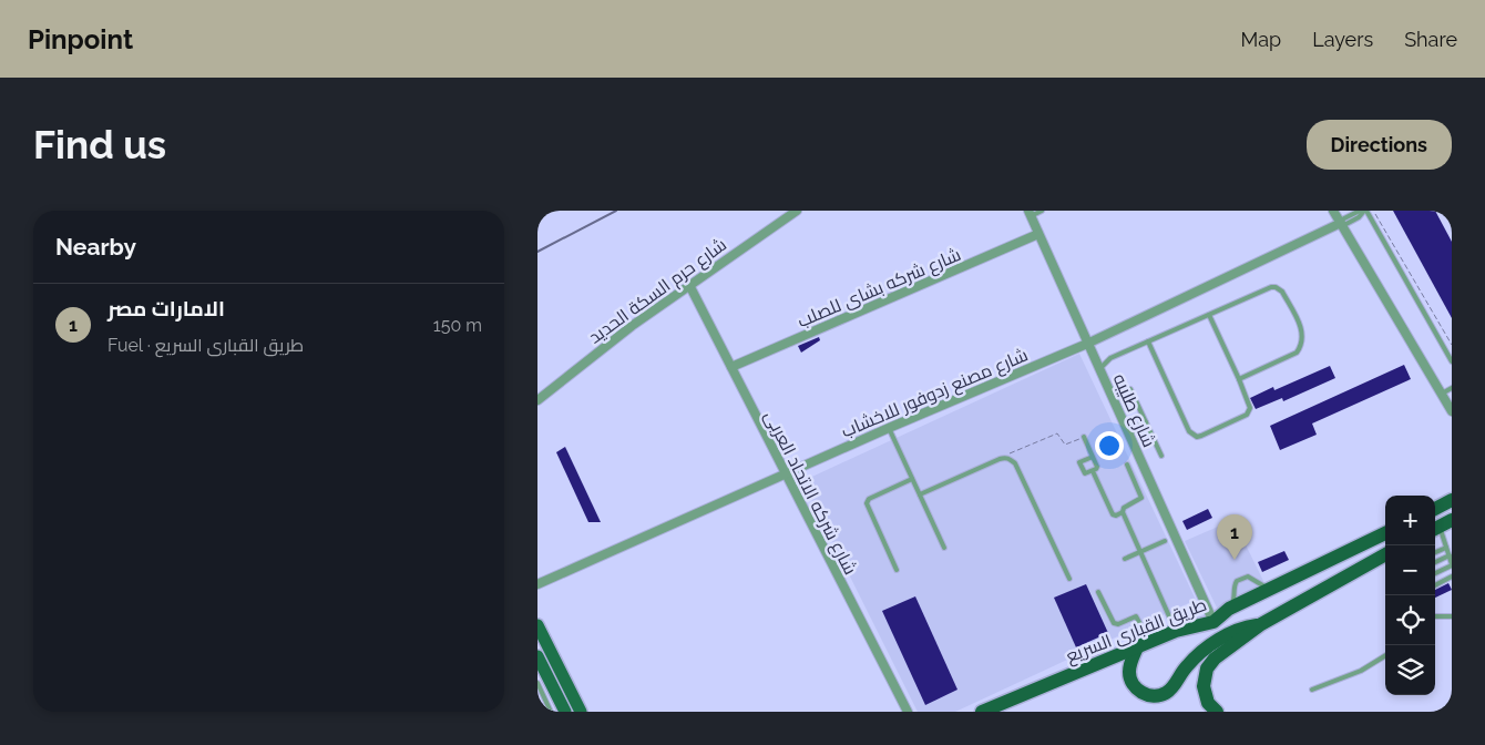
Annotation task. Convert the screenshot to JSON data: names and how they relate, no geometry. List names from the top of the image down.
{
  "streets": {
    "highway": ["طريق القبارى السريع"],
    "street": [
      "شارع شركه بشاى للصلب",
      "شارع حرم السكة الحديد",
      "شارع مصنع زدوفور للاخشاب",
      "شارع طليبه",
      "شارع شركه الاتحاد العربى"
    ]
  },
  "crossings": [
    ["شارع شركه بشاى للصلب", "شارع طليبه"],
    ["شارع شركه بشاى للصلب", "شارع شركه الاتحاد العربى"],
    ["شارع حرم السكة الحديد", "شارع شركه الاتحاد العربى"],
    ["شارع مصنع زدوفور للاخشاب", "شارع طليبه"],
    ["شارع مصنع زدوفور للاخشاب", "شارع شركه الاتحاد العربى"],
    ["شارع طليبه", "طريق القبارى السريع"]
  ],
  "page": {
    "header": "Pinpoint",
    "nav": ["Map", "Layers", "Share"],
    "buttons": "Directions",
    "title": "Find us",
    "heading": "Nearby",
    "list": [
      {
        "mark": "1",
        "name": "الامارات مصر",
        "note": "Fuel · طريق القبارى السريع",
        "value": "150 m"
      }
    ],
    "map_buttons": ["+", "−"],
    "pins": "1"
  }
}
